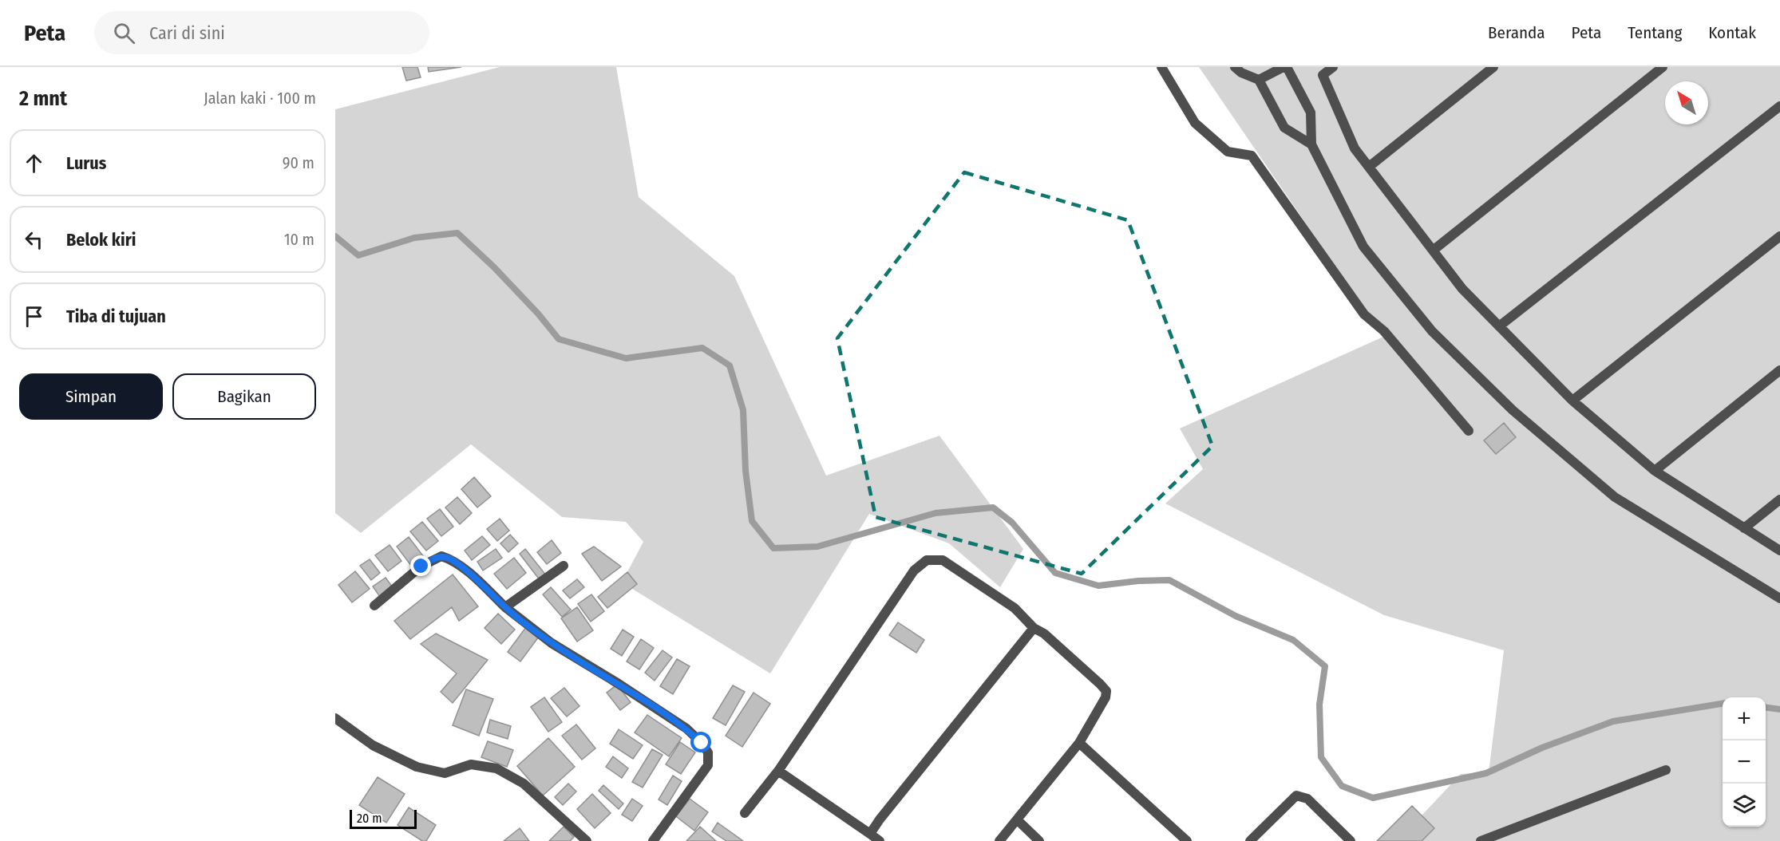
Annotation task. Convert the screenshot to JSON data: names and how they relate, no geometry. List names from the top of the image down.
{
  "scale_bar": "20 m",
  "north": "top left",
  "page": {
    "header": "Peta",
    "search": "Cari di sini",
    "nav": [
      "Beranda",
      "Peta",
      "Tentang",
      "Kontak"
    ],
    "heading": ["2 mnt", "Jalan kaki · 100 m"],
    "list": [
      ["Lurus", "90 m"],
      ["Belok kiri", "10 m"],
      "Tiba di tujuan"
    ],
    "buttons": ["Simpan", "Bagikan"],
    "map_buttons": ["+", "−"],
    "scale": "20 m"
  }
}
